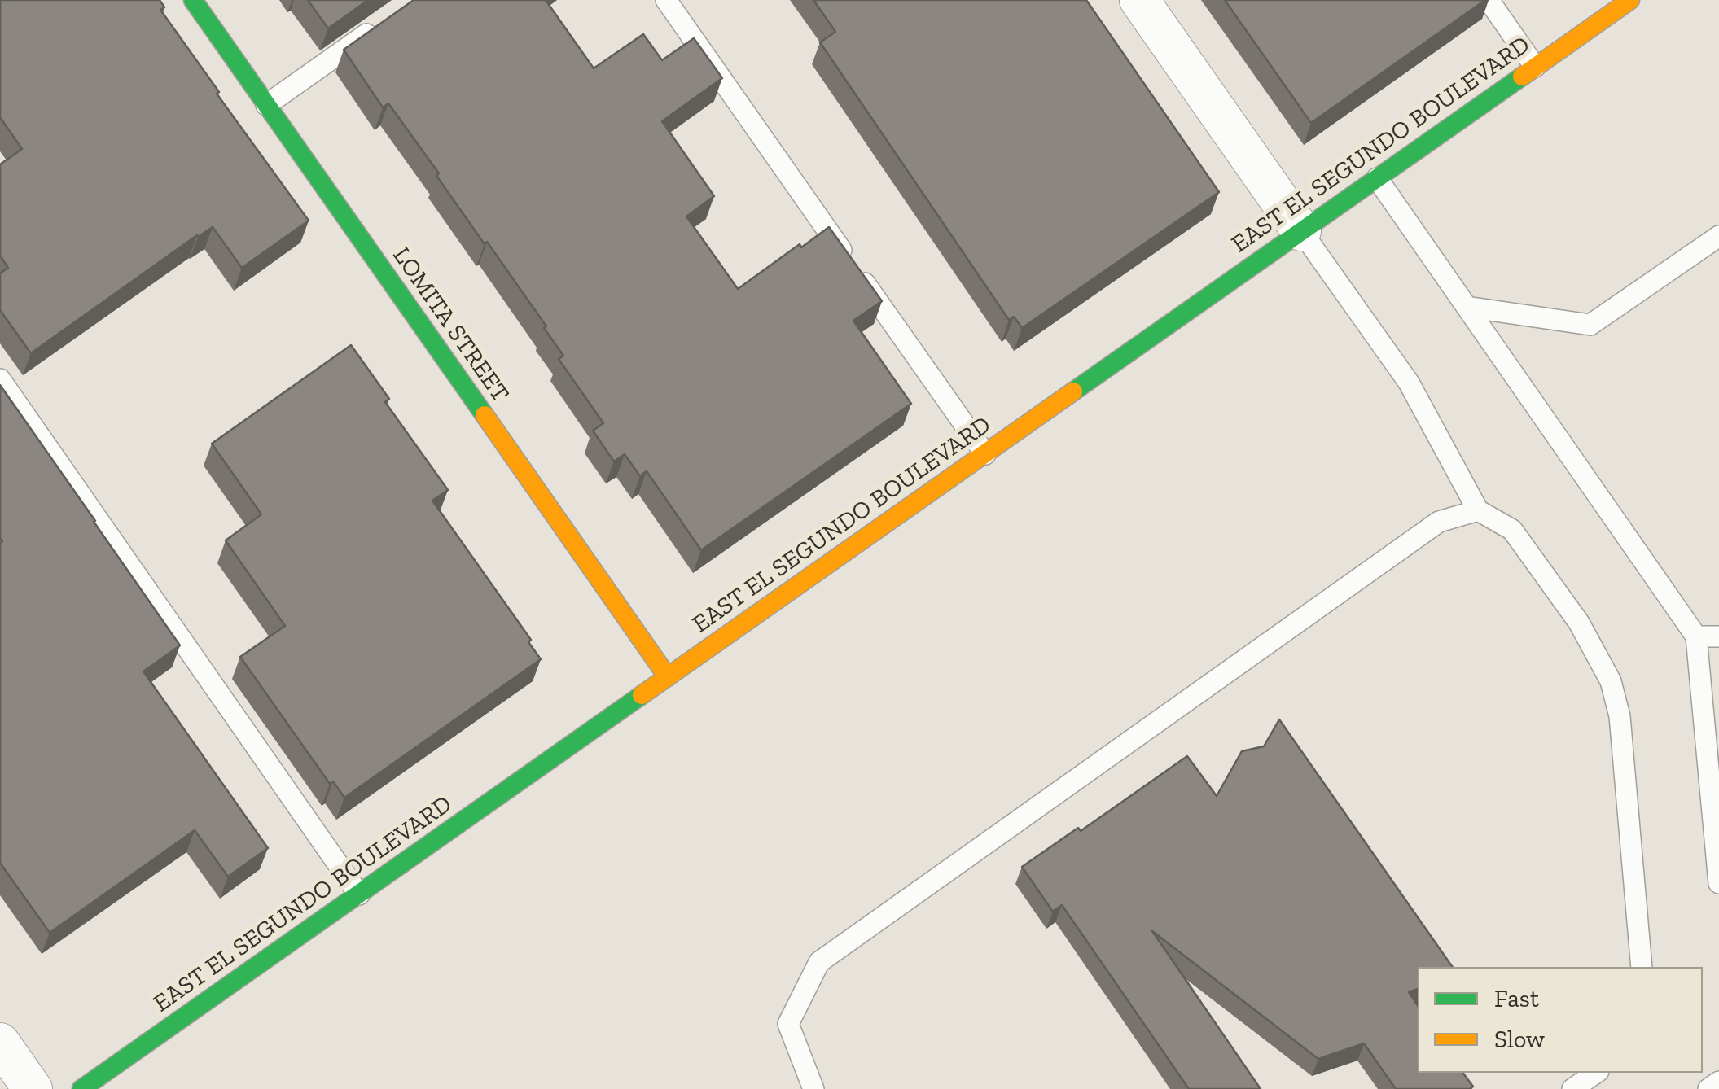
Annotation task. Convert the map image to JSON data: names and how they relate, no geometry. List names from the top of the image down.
{
  "streets": {
    "main road": ["EAST EL SEGUNDO BOULEVARD", "LOMITA STREET"]
  },
  "crossings": [
    ["EAST EL SEGUNDO BOULEVARD", "LOMITA STREET"]
  ],
  "legend": ["Fast", "Slow"]
}
